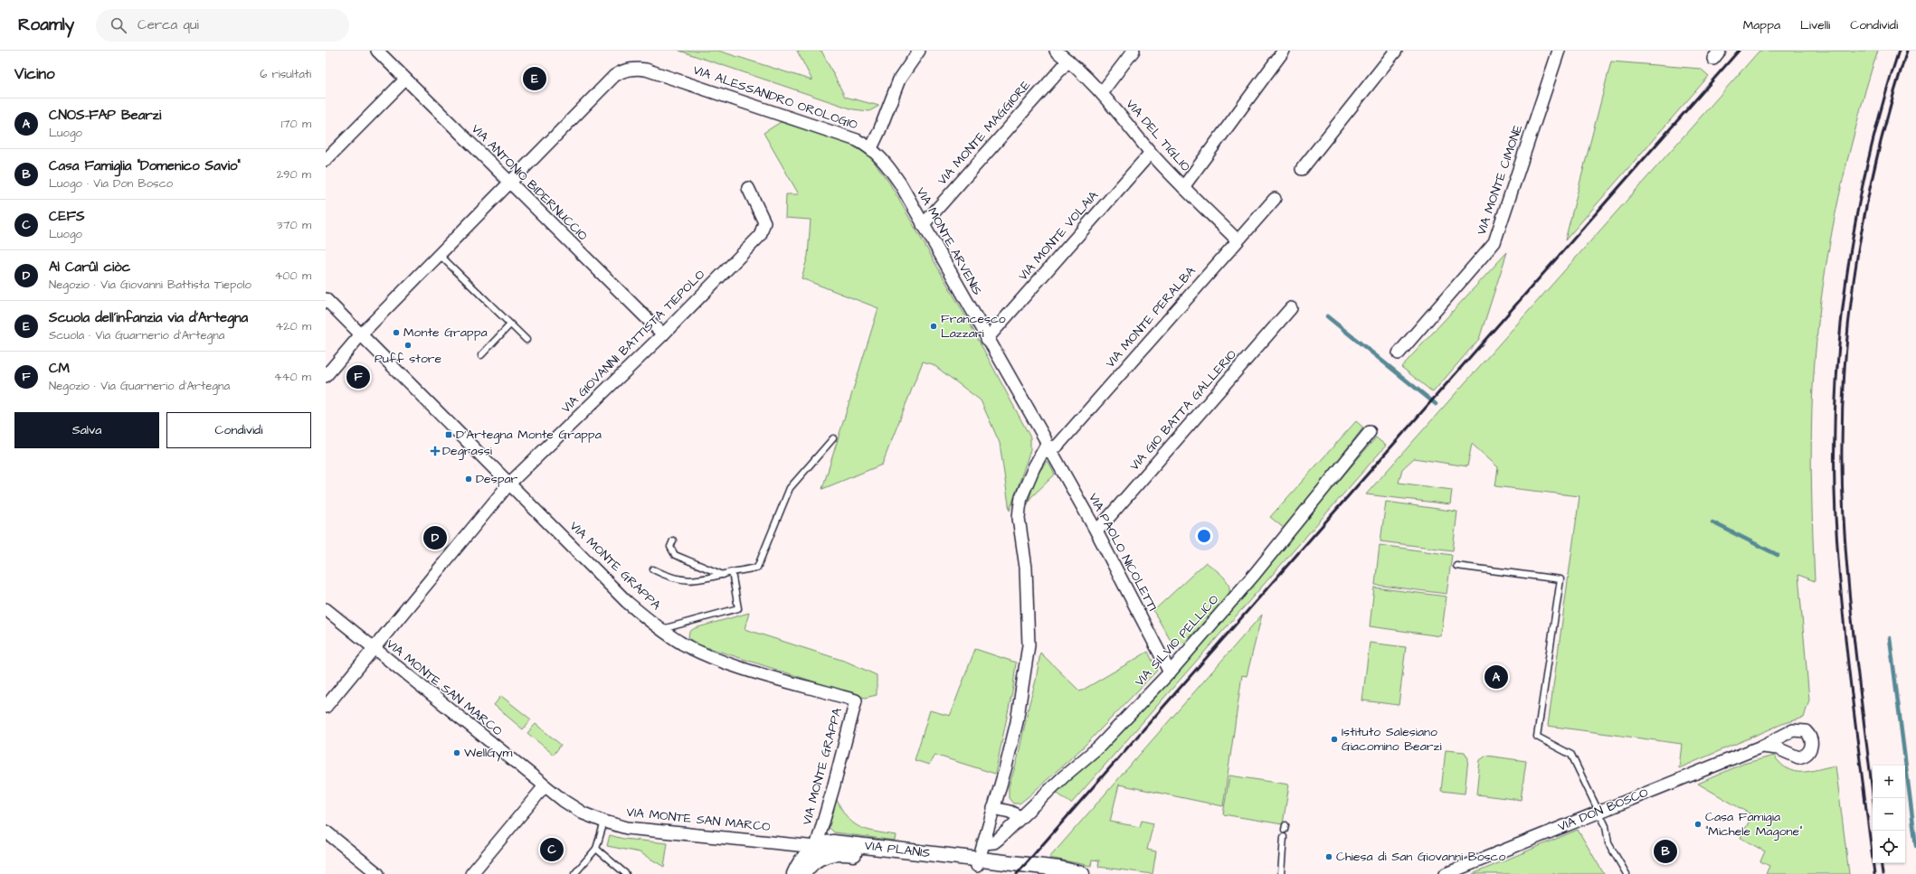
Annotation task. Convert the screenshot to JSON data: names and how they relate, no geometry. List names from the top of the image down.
{
  "streets": {
    "street": [
      "VIA ALESSANDRO OROLOGIO",
      "VIA MONTE MAGGIORE",
      "VIA DEL TIGLIO",
      "VIA MONTE CIMONE",
      "VIA ANTONIO BIDERNUCCIO",
      "VIA MONTE VOLAIA",
      "VIA MONTE ARVENIS",
      "VIA MONTE PERALBA",
      "VIA GIOVANNI BATTISTA TIEPOLO",
      "VIA GIO BATTA GALLERIO",
      "VIA PAOLO NICOLETTI",
      "VIA MONTE GRAPPA",
      "VIA SILVIO PELLICO",
      "VIA MONTE SAN MARCO",
      "VIA DON BOSCO",
      "VIA PLANIS"
    ]
  },
  "crossings": [
    ["VIA ALESSANDRO OROLOGIO", "VIA ANTONIO BIDERNUCCIO"],
    ["VIA ALESSANDRO OROLOGIO", "VIA MONTE ARVENIS"],
    ["VIA MONTE MAGGIORE", "VIA DEL TIGLIO"],
    ["VIA MONTE MAGGIORE", "VIA MONTE ARVENIS"],
    ["VIA DEL TIGLIO", "VIA MONTE VOLAIA"],
    ["VIA DEL TIGLIO", "VIA MONTE PERALBA"],
    ["VIA ANTONIO BIDERNUCCIO", "VIA GIOVANNI BATTISTA TIEPOLO"],
    ["VIA MONTE VOLAIA", "VIA MONTE ARVENIS"],
    ["VIA MONTE ARVENIS", "VIA MONTE PERALBA"],
    ["VIA MONTE ARVENIS", "VIA PAOLO NICOLETTI"],
    ["VIA MONTE PERALBA", "VIA PAOLO NICOLETTI"],
    ["VIA GIOVANNI BATTISTA TIEPOLO", "VIA MONTE GRAPPA"],
    ["VIA GIOVANNI BATTISTA TIEPOLO", "VIA MONTE SAN MARCO"],
    ["VIA GIO BATTA GALLERIO", "VIA PAOLO NICOLETTI"],
    ["VIA PAOLO NICOLETTI", "VIA SILVIO PELLICO"],
    ["VIA MONTE GRAPPA", "VIA MONTE SAN MARCO"],
    ["VIA MONTE GRAPPA", "VIA PLANIS"],
    ["VIA MONTE SAN MARCO", "VIA PLANIS"]
  ],
  "places": {
    "other": [
      "Francesco Lazzari",
      "Monte Grappa",
      "Puff store",
      "Despar",
      "Istituto Salesiano Giacomino Bearzi",
      "WellGym",
      "Casa Famigia \"Michele Magone\"",
      "Chiesa di San Giovanni Bosco"
    ],
    "transit": ["D'Artegna Monte Grappa"],
    "health": ["Degrassi"]
  },
  "page": {
    "header": "Roamly",
    "search": "Cerca qui",
    "nav": ["Mappa", "Livelli", "Condividi"],
    "heading": ["Vicino", "6 risultati"],
    "pins": [
      "E",
      "F",
      "D",
      "A",
      "C",
      "B"
    ],
    "list": [
      {
        "mark": "A",
        "name": "CNOS-FAP Bearzi",
        "note": "Luogo",
        "value": "170 m"
      },
      {
        "mark": "B",
        "name": "Casa Famiglia \"Domenico Savio\"",
        "note": "Luogo · Via Don Bosco",
        "value": "290 m"
      },
      {
        "mark": "C",
        "name": "CEFS",
        "note": "Luogo",
        "value": "370 m"
      },
      {
        "mark": "D",
        "name": "Al Carûl ciòc",
        "note": "Negozio · Via Giovanni Battista Tiepolo",
        "value": "400 m"
      },
      {
        "mark": "E",
        "name": "Scuola dell'infanzia via d'Artegna",
        "note": "Scuola · Via Guarnerio d'Artegna",
        "value": "420 m"
      },
      {
        "mark": "F",
        "name": "CM",
        "note": "Negozio · Via Guarnerio d'Artegna",
        "value": "440 m"
      }
    ],
    "buttons": ["Salva", "Condividi"],
    "map_buttons": ["+", "−"]
  }
}
